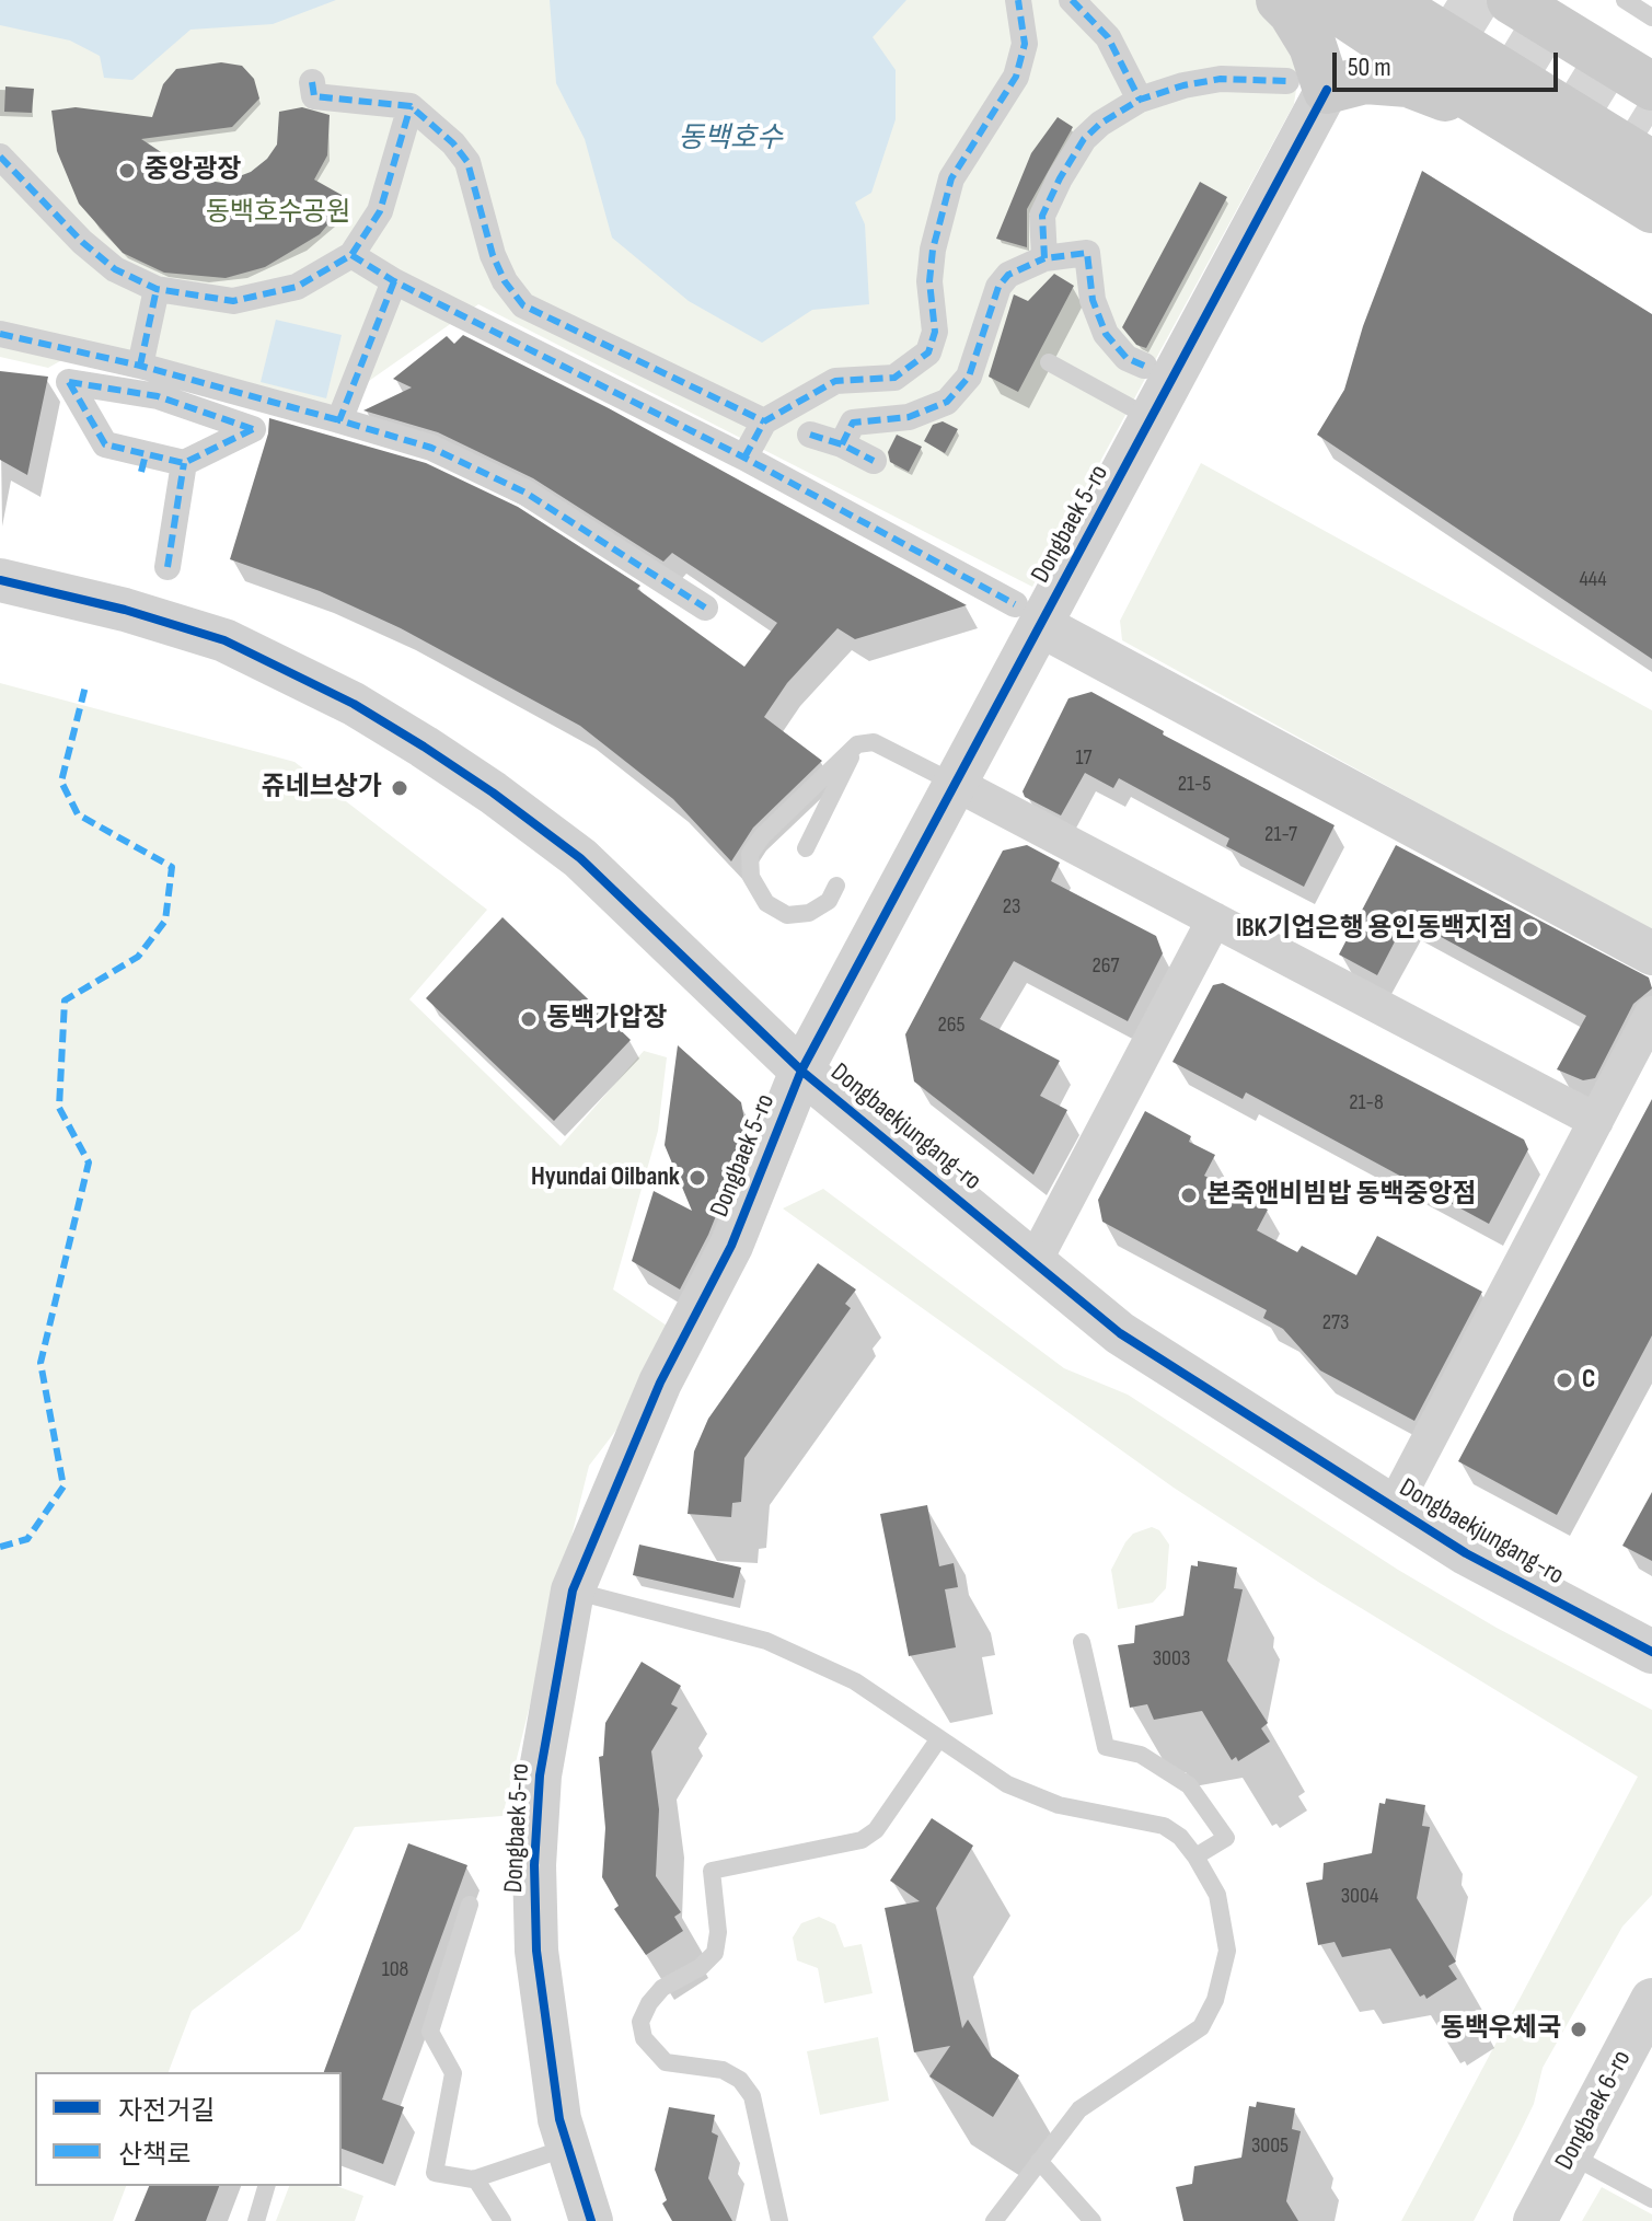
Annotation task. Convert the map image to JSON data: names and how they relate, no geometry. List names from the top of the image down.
{
  "streets": {
    "street": ["Dongbaek 5-ro", "Dongbaekjungang-ro", "Dongbaek 6-ro"]
  },
  "crossings": [
    ["Dongbaek 5-ro", "Dongbaekjungang-ro"]
  ],
  "water": ["동백호수"],
  "parks": ["동백호수공원"],
  "places": [
    "중앙광장",
    "쥬네브상가",
    "IBK기업은행 용인동백지점",
    "동백가압장",
    "Hyundai Oilbank",
    "본죽앤비빔밥 동백중앙점",
    "C",
    "동백우체국"
  ],
  "house_numbers": [
    "444",
    "17",
    "21-5",
    "21-7",
    "23",
    "267",
    "265",
    "21-8",
    "273",
    "3003",
    "3004",
    "108",
    "3005"
  ],
  "legend": ["자전거길", "산책로"],
  "scale_bar": "50 m"
}
